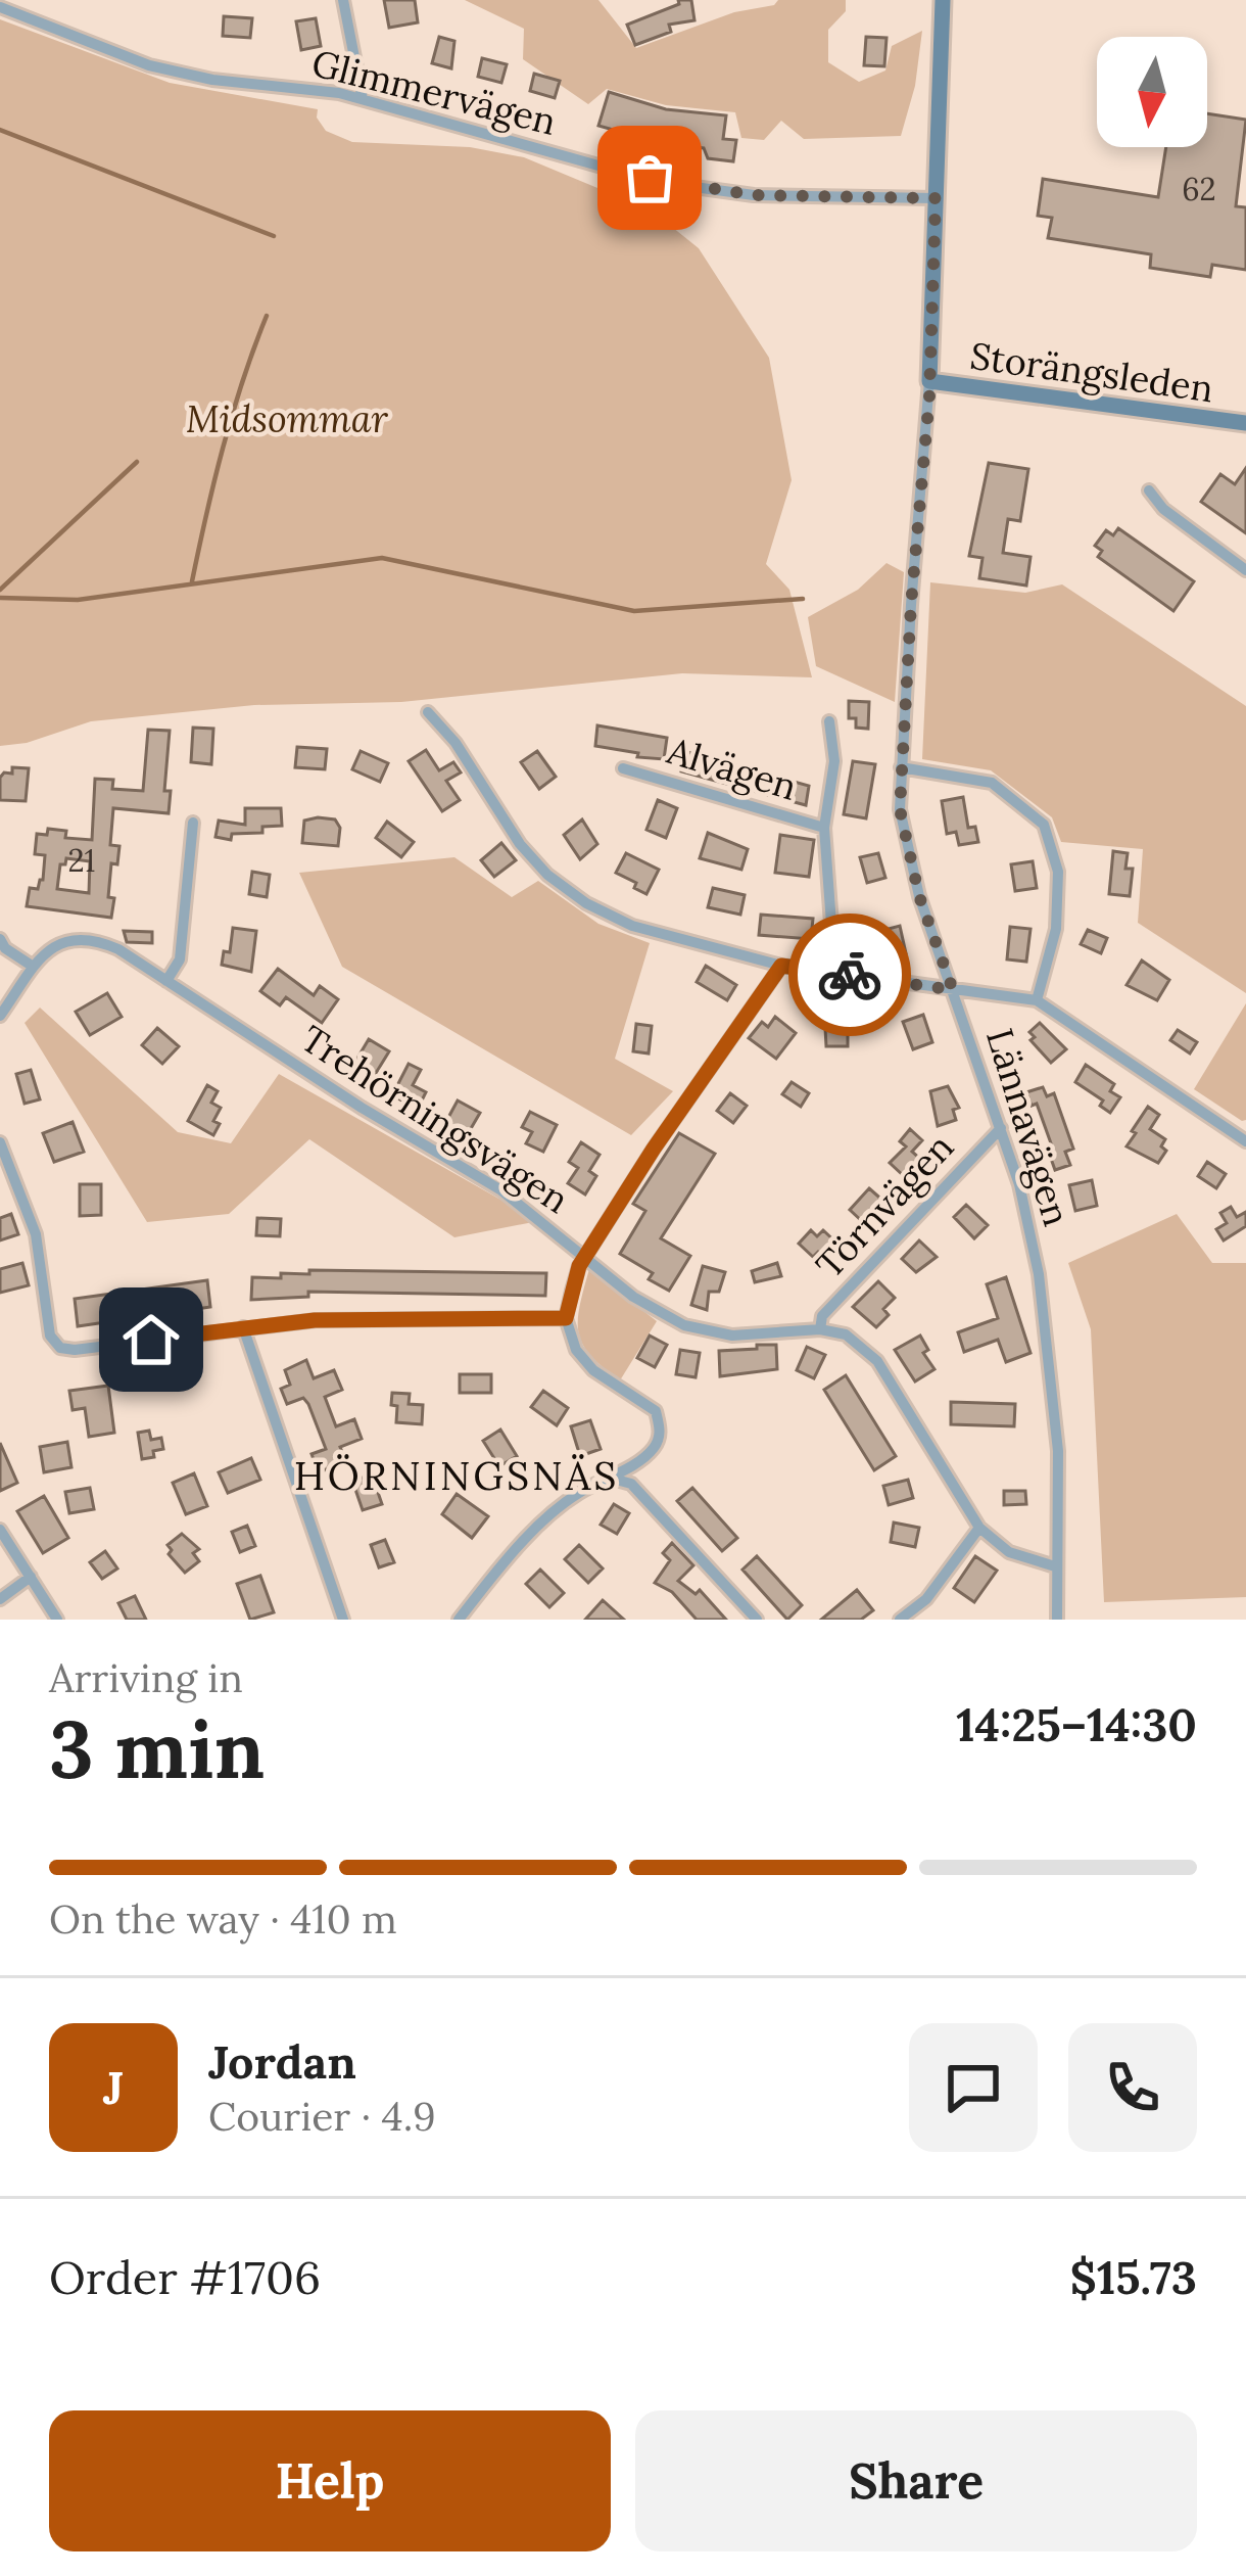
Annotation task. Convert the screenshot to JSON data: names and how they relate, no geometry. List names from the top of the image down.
{
  "streets": {
    "main road": ["Storängsleden", "Lännavägen"],
    "street": [
      "Glimmervägen",
      "Alvägen",
      "Trehörningsvägen",
      "Törnvägen"
    ]
  },
  "crossings": [
    ["Glimmervägen", "Lännavägen"],
    ["Storängsleden", "Lännavägen"],
    ["Trehörningsvägen", "Törnvägen"],
    ["Lännavägen", "Törnvägen"]
  ],
  "districts": ["HÖRNINGSNÄS"],
  "parks": ["Midsommar"],
  "house_numbers": ["62", "21"],
  "north": "bottom",
  "page": {
    "heading": ["3 min", "Arriving in", "14:25–14:30"],
    "panel": [
      "Jordan",
      "Courier · 4.9",
      "Order #1706",
      "$15.73"
    ],
    "bar": "On the way · 410 m",
    "round": "J",
    "buttons": ["Help", "Share"]
  }
}
